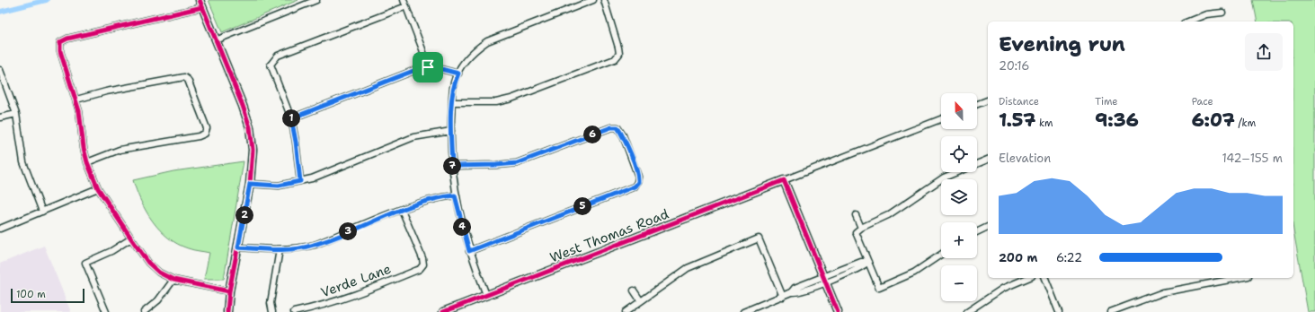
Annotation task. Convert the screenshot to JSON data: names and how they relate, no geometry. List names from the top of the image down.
{
  "streets": {
    "street": ["West Thomas Road", "Verde Lane"]
  },
  "scale_bar": "100 m",
  "north": "top",
  "page": {
    "heading": ["Evening run", "20:16"],
    "stats": [
      ["Distance", "1.57 km"],
      ["Time", "9:36"],
      ["Pace", "6:07 /km"]
    ],
    "map_buttons": ["+", "−"],
    "pins": [
      "1",
      "6",
      "7",
      "5",
      "2",
      "4",
      "3"
    ],
    "chart": ["Elevation", "142–155 m"],
    "list": [
      {
        "name": "200 m",
        "note": "6:22"
      }
    ],
    "scale": "100 m"
  }
}
